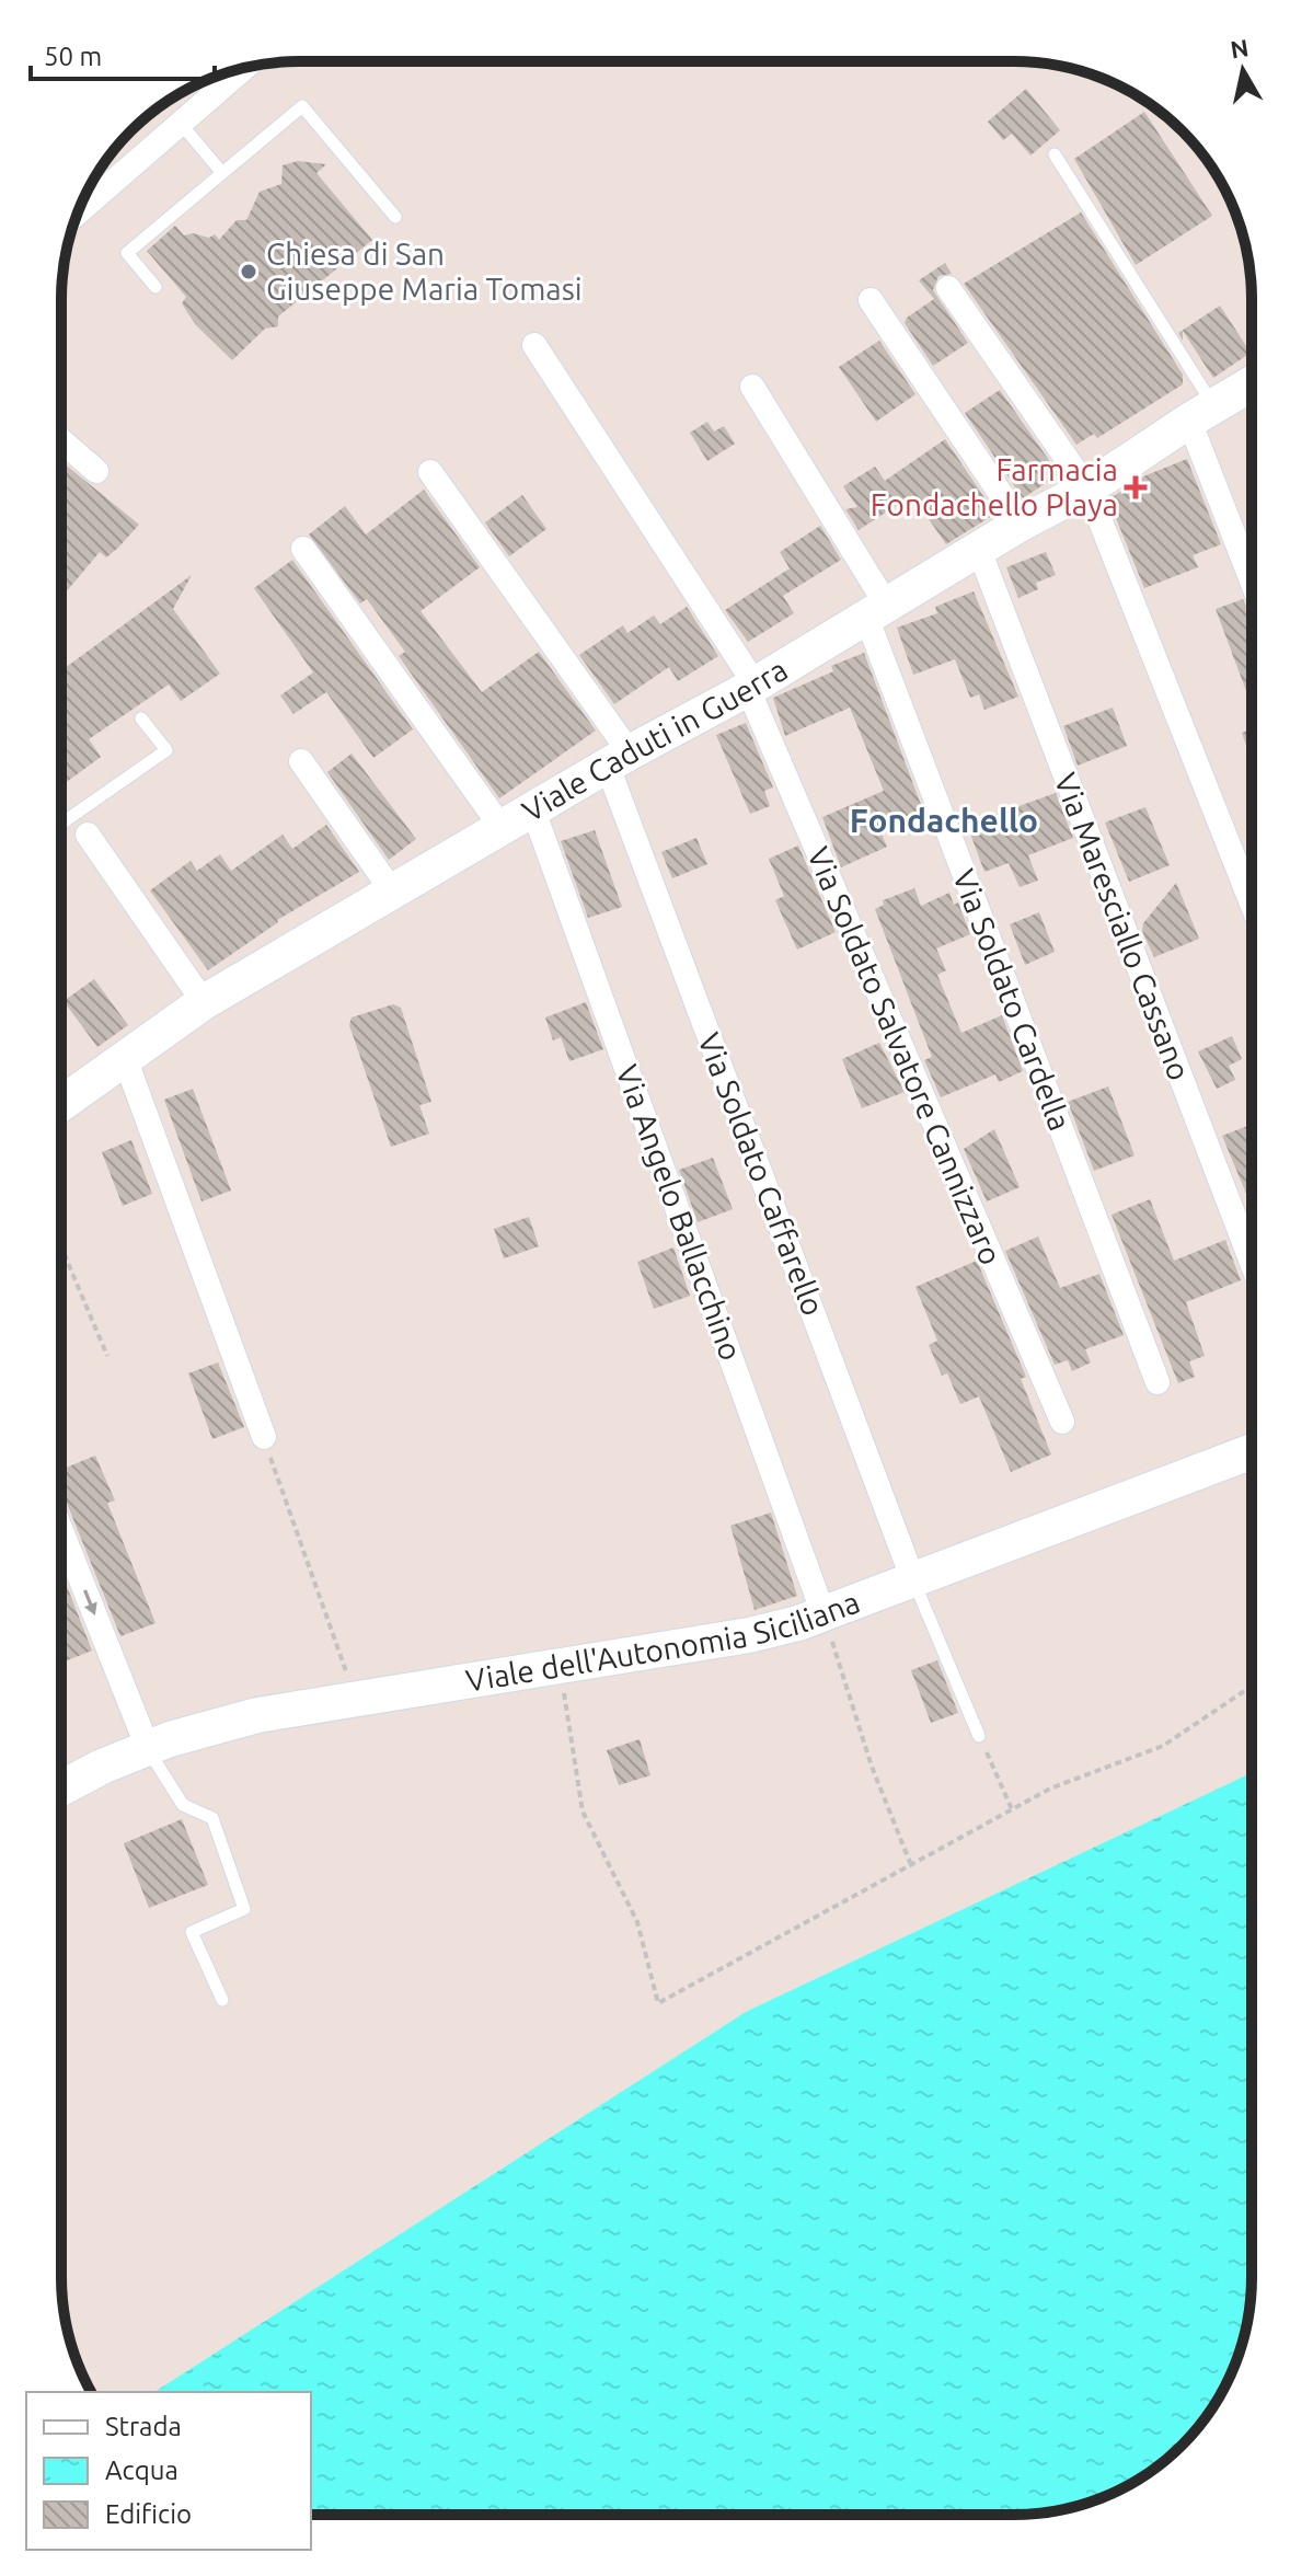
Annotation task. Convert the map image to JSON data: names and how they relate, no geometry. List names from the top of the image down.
{
  "streets": {
    "street": [
      "Viale Caduti in Guerra",
      "Via Maresciallo Cassano",
      "Via Soldato Cardella",
      "Via Soldato Salvatore Cannizzaro",
      "Via Soldato Caffarello",
      "Via Angelo Ballacchino",
      "Viale dell'Autonomia Siciliana"
    ]
  },
  "crossings": [
    ["Viale Caduti in Guerra", "Via Maresciallo Cassano"],
    ["Viale Caduti in Guerra", "Via Soldato Cardella"],
    ["Viale Caduti in Guerra", "Via Soldato Salvatore Cannizzaro"],
    ["Viale Caduti in Guerra", "Via Soldato Caffarello"],
    ["Viale Caduti in Guerra", "Via Angelo Ballacchino"],
    ["Via Soldato Caffarello", "Viale dell'Autonomia Siciliana"],
    ["Via Angelo Ballacchino", "Viale dell'Autonomia Siciliana"]
  ],
  "districts": ["Fondachello"],
  "places": {
    "other": ["Chiesa di San Giuseppe Maria Tomasi"],
    "health": ["Farmacia Fondachello Playa"]
  },
  "legend": ["Strada", "Acqua", "Edificio"],
  "scale_bar": "50 m",
  "north": "top"
}
